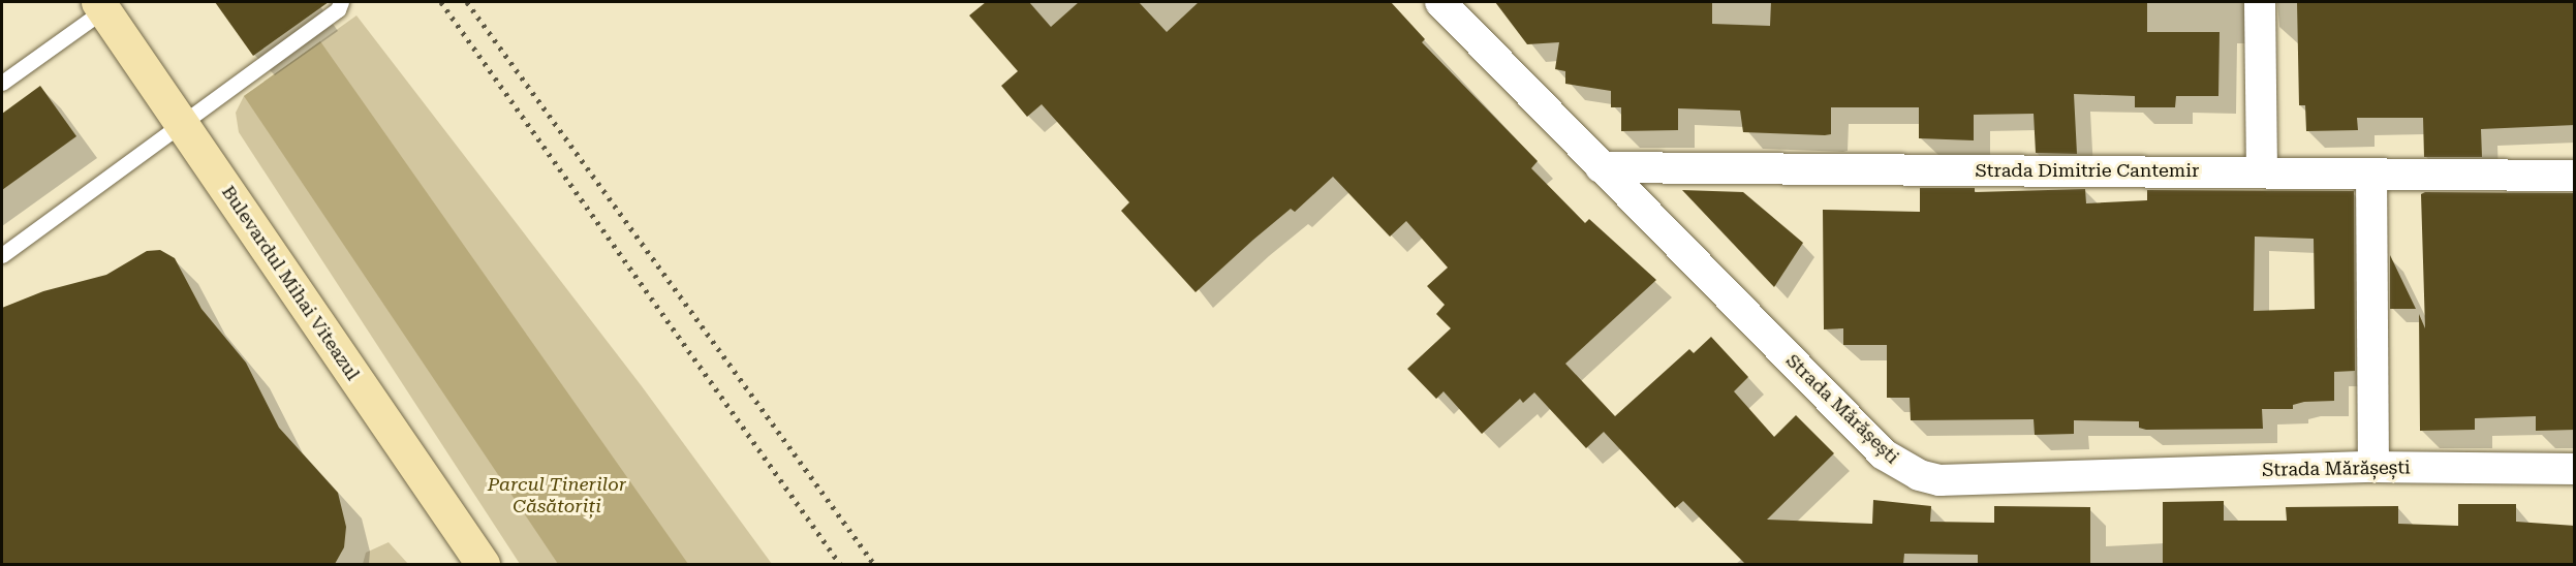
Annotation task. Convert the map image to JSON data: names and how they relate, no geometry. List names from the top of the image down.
{
  "streets": {
    "main road": ["Bulevardul Mihai Viteazul"],
    "street": ["Strada Dimitrie Cantemir", "Strada Mărășești"]
  },
  "crossings": [
    ["Strada Dimitrie Cantemir", "Strada Mărășești"]
  ],
  "parks": ["Parcul Tinerilor Căsătoriți"]
}
